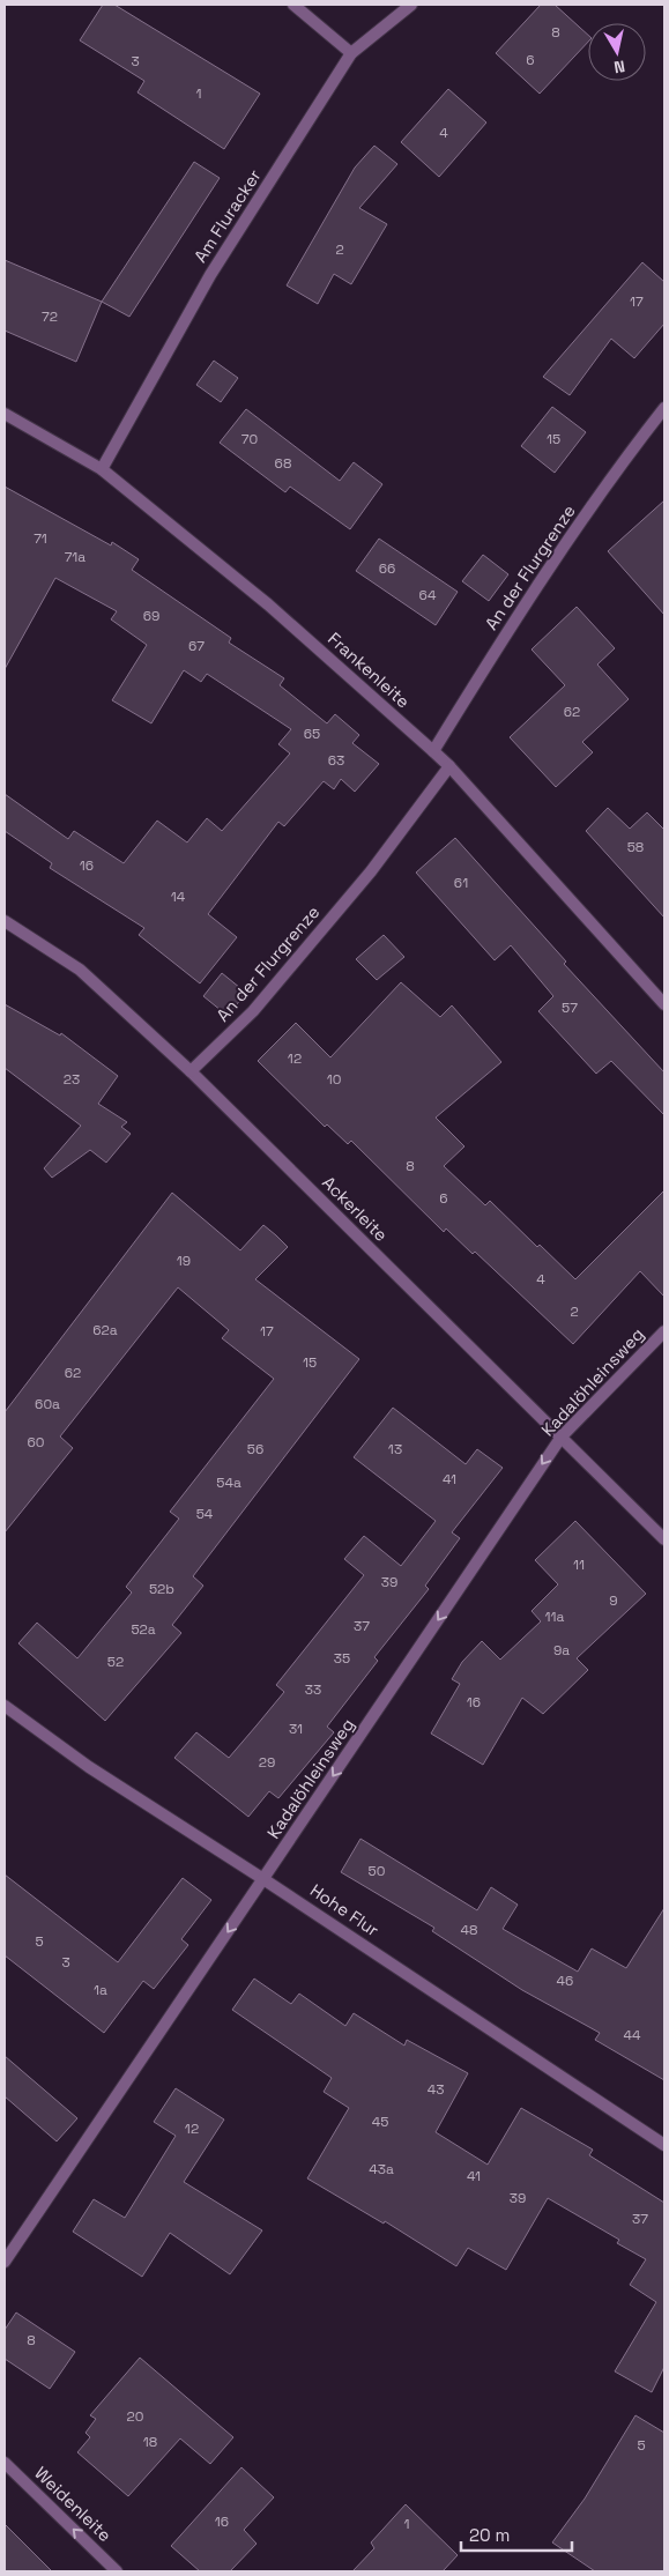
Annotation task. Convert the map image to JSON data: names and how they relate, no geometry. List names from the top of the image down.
{
  "streets": {
    "street": [
      "Am Fluracker",
      "An der Flurgrenze",
      "Frankenleite",
      "Ackerleite",
      "Kadalöhleinsweg",
      "Hohe Flur",
      "Weidenleite"
    ]
  },
  "crossings": [
    ["Am Fluracker", "Frankenleite"],
    ["An der Flurgrenze", "Frankenleite"],
    ["An der Flurgrenze", "Ackerleite"],
    ["Ackerleite", "Kadalöhleinsweg"],
    ["Kadalöhleinsweg", "Hohe Flur"]
  ],
  "one_way": ["Kadalöhleinsweg", "Weidenleite"],
  "house_numbers": [
    "8",
    "6",
    "3",
    "1",
    "4",
    "2",
    "17",
    "72",
    "70",
    "15",
    "68",
    "71",
    "71a",
    "66",
    "64",
    "69",
    "67",
    "62",
    "65",
    "63",
    "58",
    "16",
    "61",
    "14",
    "57",
    "12",
    "23",
    "10",
    "8",
    "6",
    "19",
    "4",
    "2",
    "62a",
    "17",
    "15",
    "62",
    "60a",
    "60",
    "56",
    "13",
    "41",
    "54a",
    "54",
    "11",
    "39",
    "52b",
    "9",
    "11a",
    "37",
    "52a",
    "9a",
    "35",
    "52",
    "33",
    "16",
    "31",
    "29",
    "50",
    "48",
    "5",
    "3",
    "46",
    "1a",
    "44",
    "43",
    "45",
    "12",
    "43a",
    "41",
    "39",
    "37",
    "8",
    "20",
    "18",
    "5",
    "16",
    "1"
  ],
  "scale_bar": "20 m",
  "north": "bottom"
}
